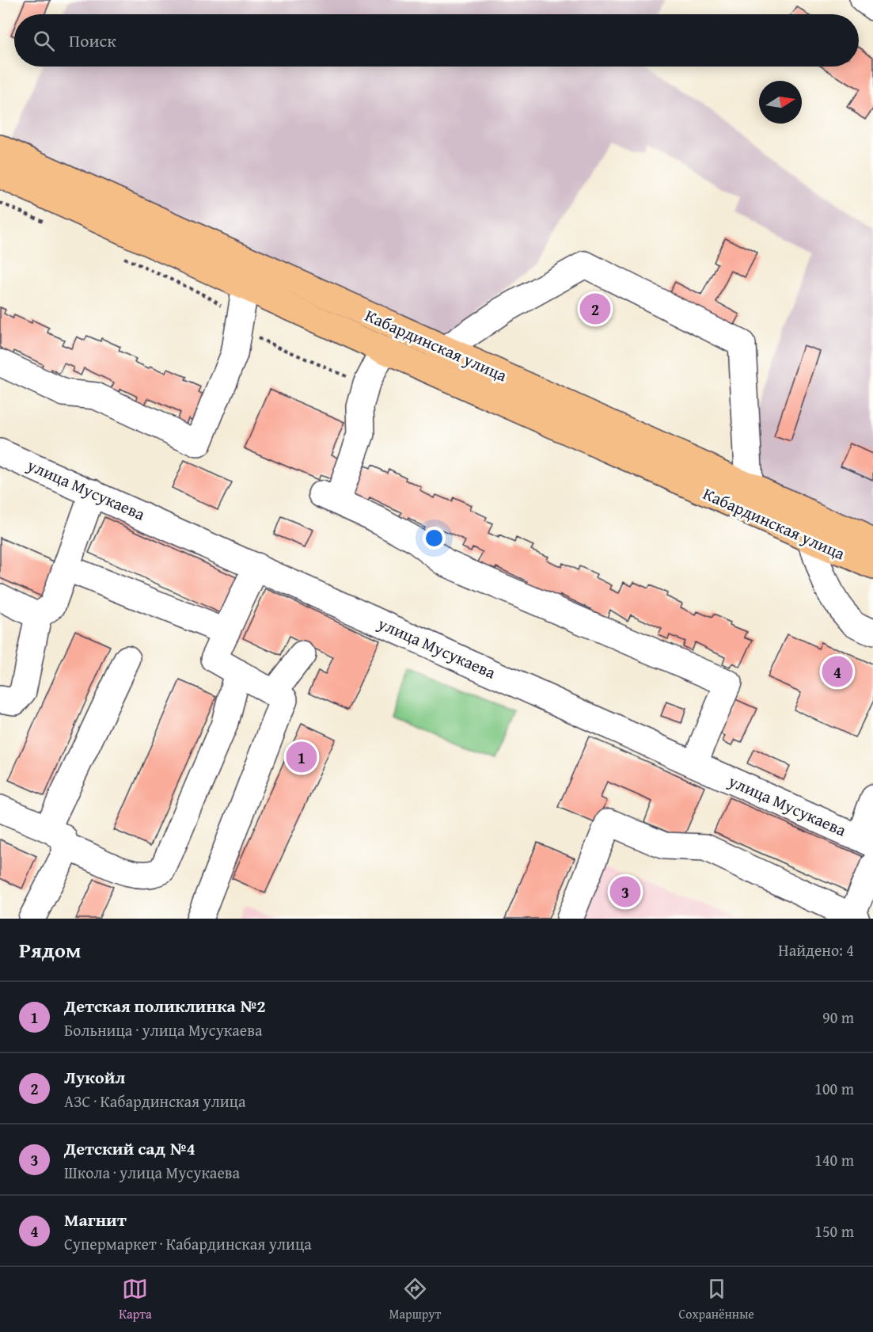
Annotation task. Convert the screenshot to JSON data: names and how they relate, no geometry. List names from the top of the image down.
{
  "streets": {
    "main road": ["Кабардинская улица"],
    "street": ["улица Мусукаева"]
  },
  "north": "right",
  "page": {
    "search": "Поиск",
    "pins": [
      "2",
      "4",
      "1",
      "3"
    ],
    "heading": ["Рядом", "Найдено: 4"],
    "list": [
      {
        "mark": "1",
        "name": "Детская поликлинка №2",
        "note": "Больница · улица Мусукаева",
        "value": "90 m"
      },
      {
        "mark": "2",
        "name": "Лукойл",
        "note": "АЗС · Кабардинская улица",
        "value": "100 m"
      },
      {
        "mark": "3",
        "name": "Детский сад №4",
        "note": "Школа · улица Мусукаева",
        "value": "140 m"
      },
      {
        "mark": "4",
        "name": "Магнит",
        "note": "Супермаркет · Кабардинская улица",
        "value": "150 m"
      }
    ],
    "nav": ["Карта", "Маршрут", "Сохранённые"]
  }
}
